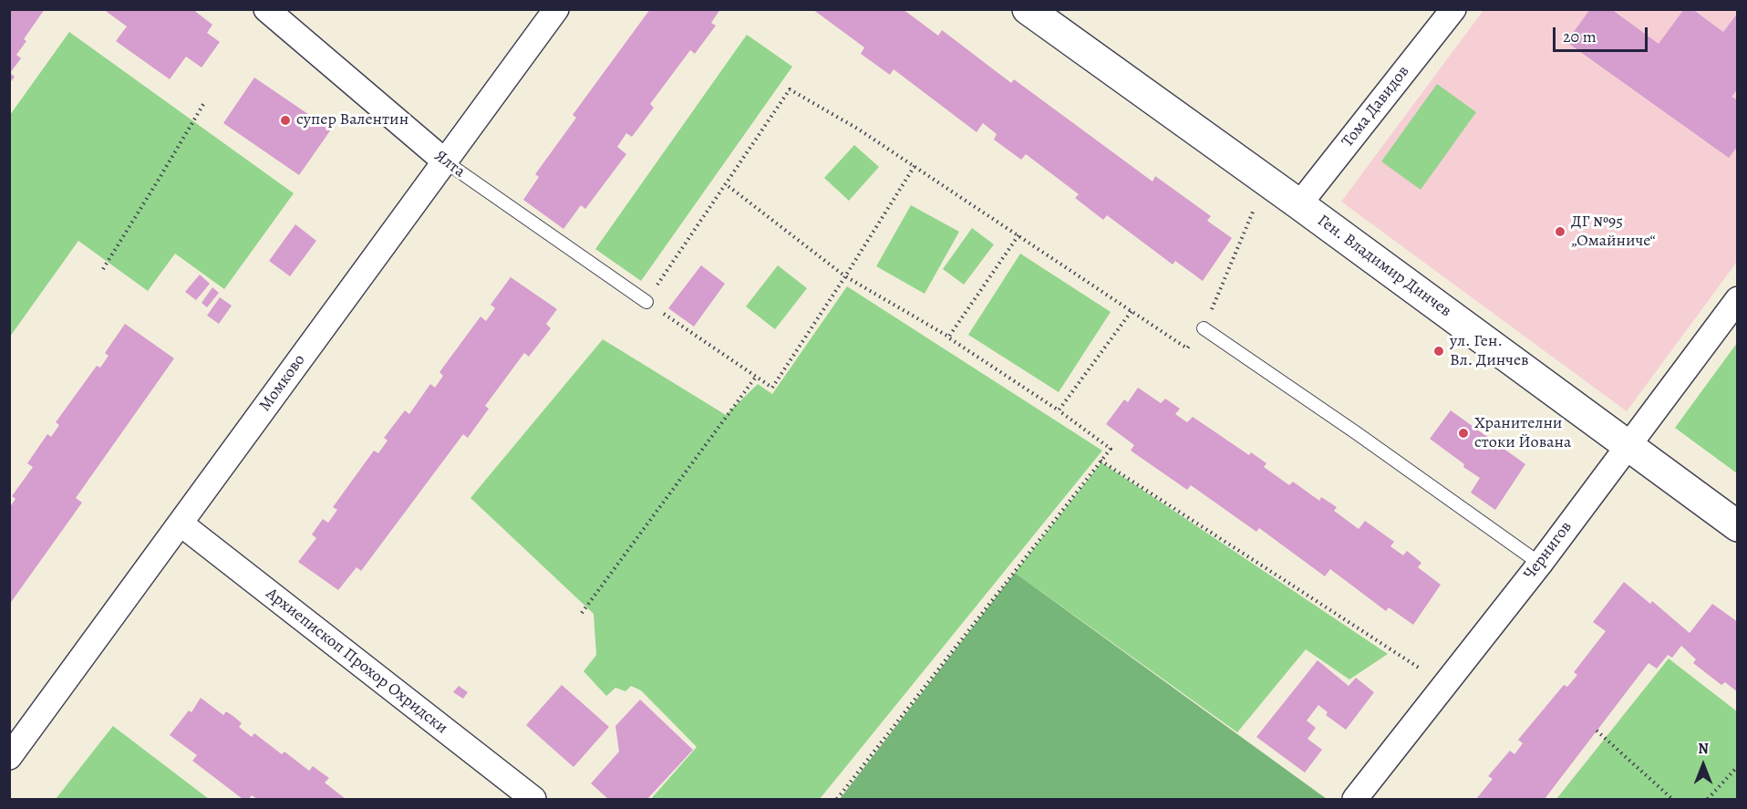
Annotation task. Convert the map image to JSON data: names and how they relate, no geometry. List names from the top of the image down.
{
  "streets": {
    "street": [
      "Тома Давидов",
      "Ялта",
      "Ген. Владимир Динчев",
      "Момково",
      "Чернигов",
      "Архиепископ Прохор Охридски"
    ]
  },
  "crossings": [
    ["Тома Давидов", "Ген. Владимир Динчев"],
    ["Ялта", "Момково"],
    ["Ген. Владимир Динчев", "Чернигов"],
    ["Момково", "Архиепископ Прохор Охридски"]
  ],
  "places": [
    "супер Валентин",
    "ДГ №95 „Омайниче“",
    "ул. Ген. Вл. Динчев",
    "Хранителни стоки Йована"
  ],
  "scale_bar": "20 m",
  "north": "top"
}
